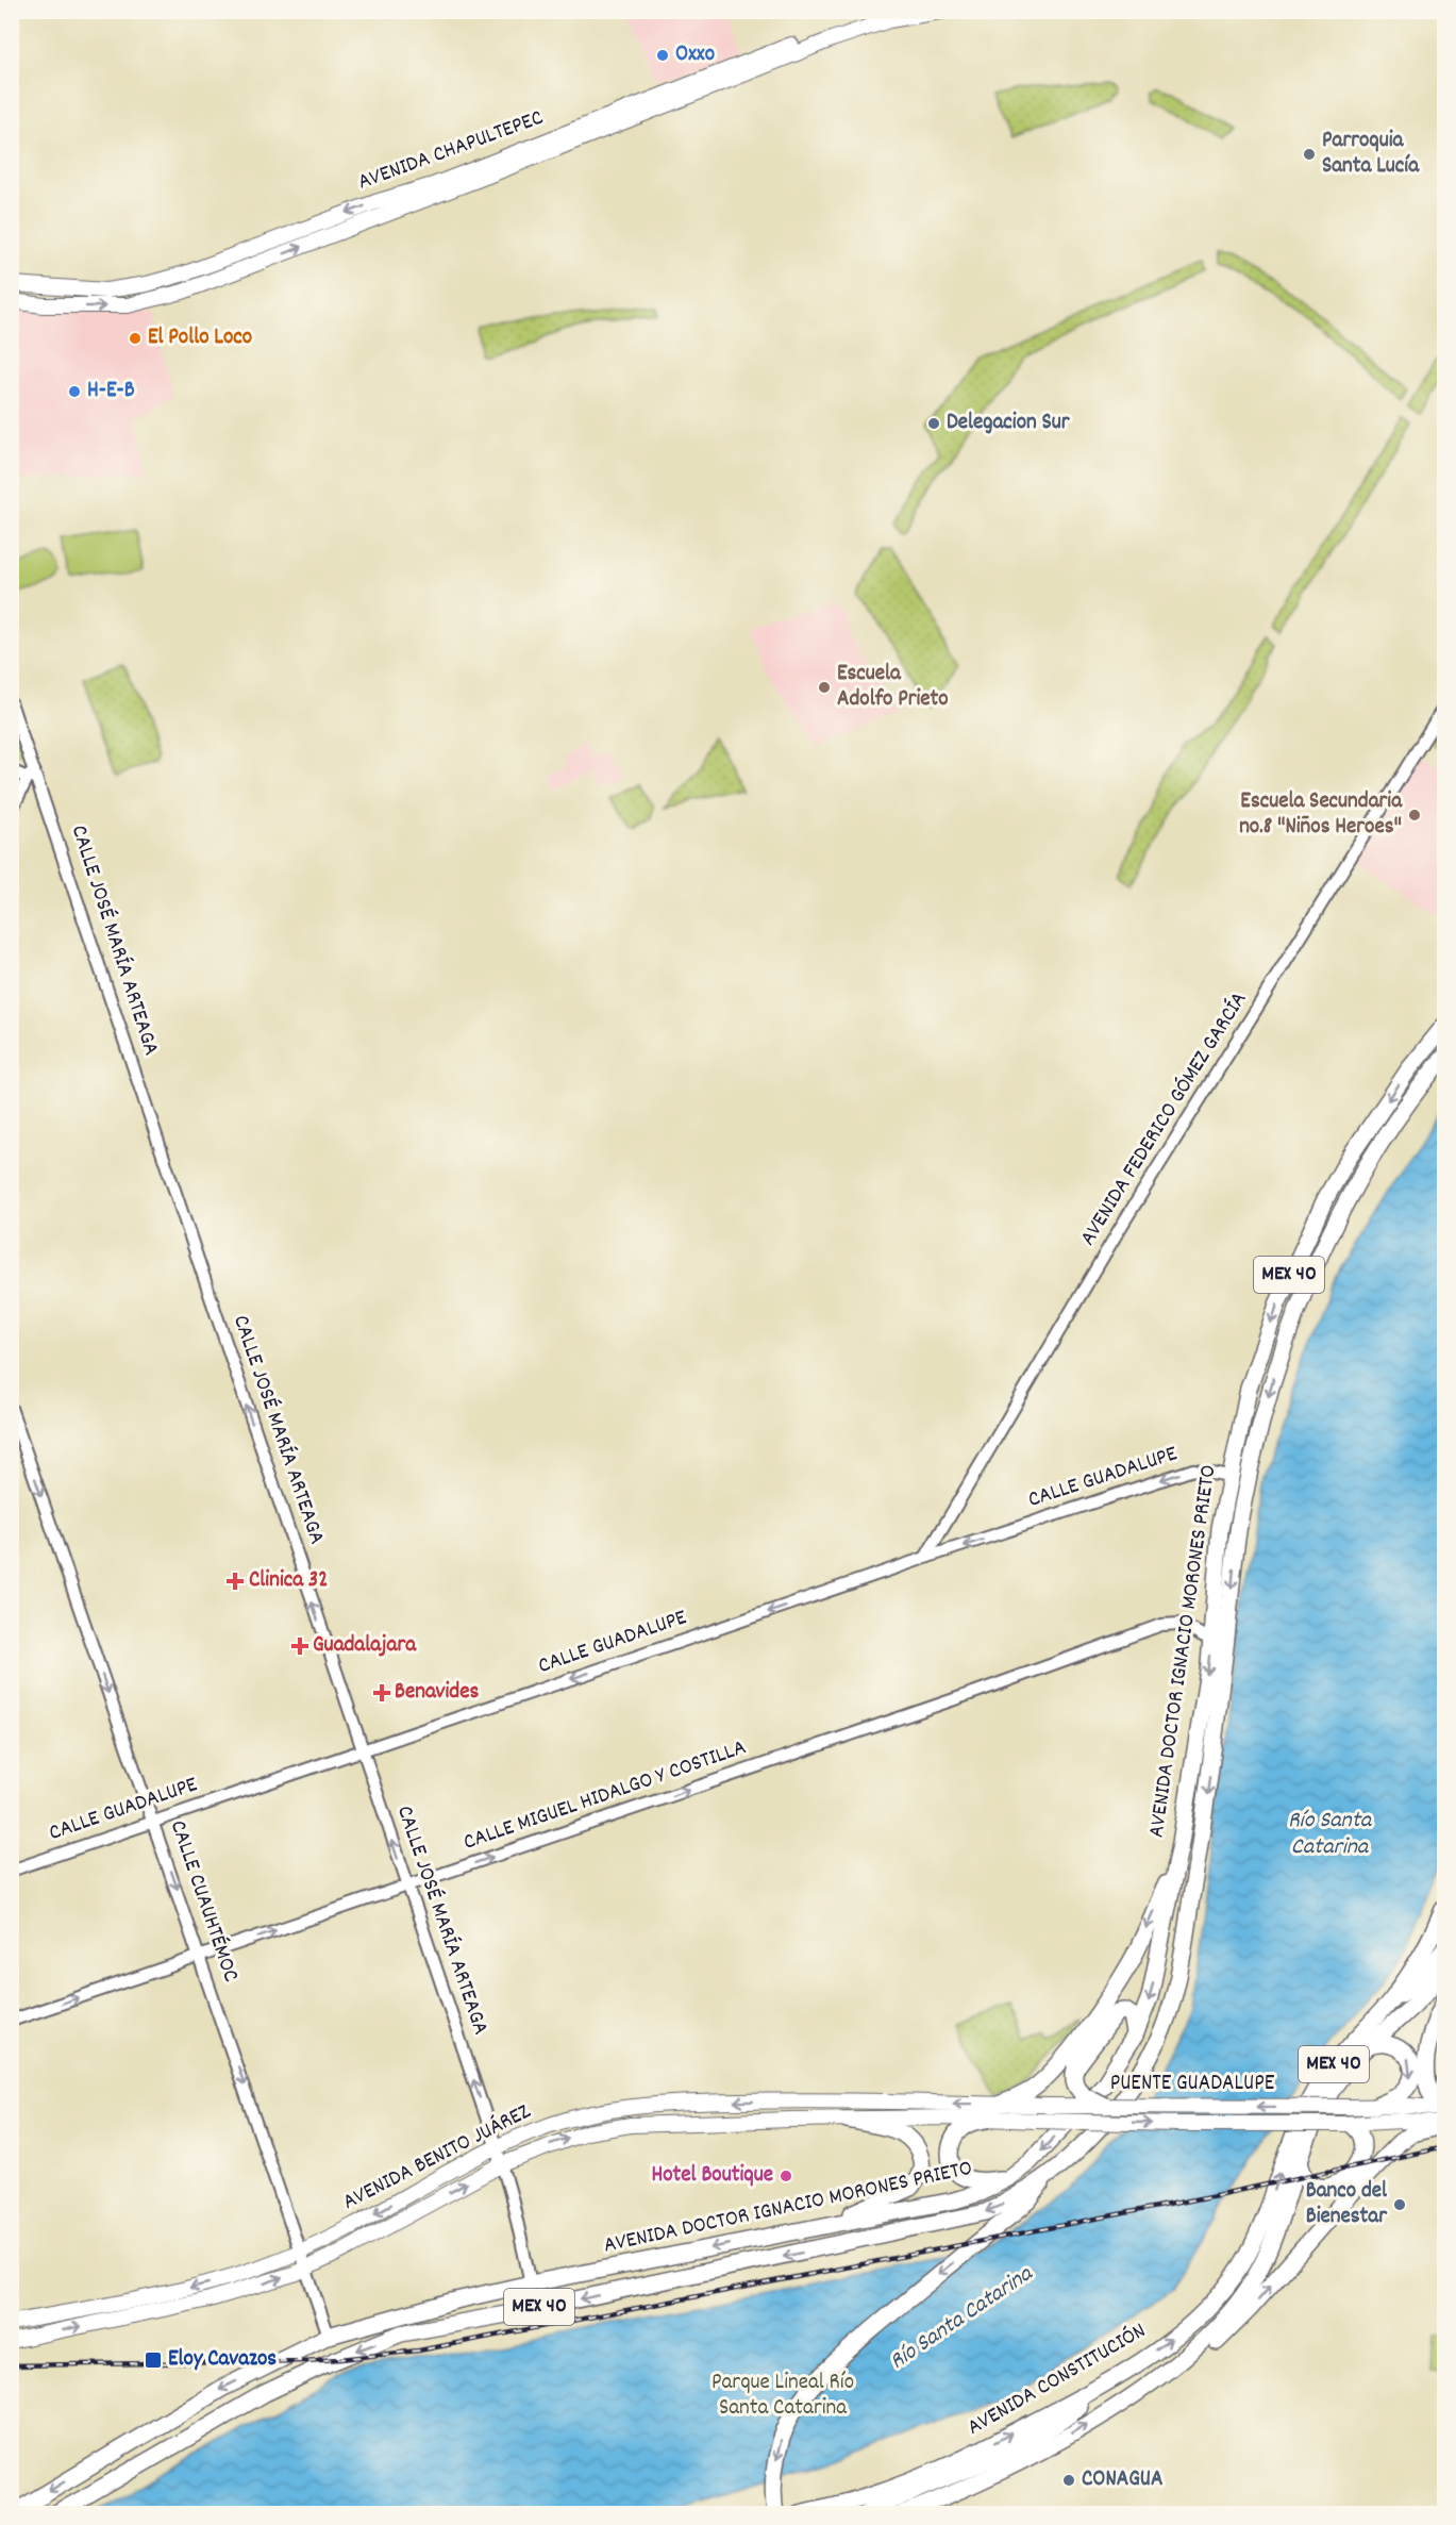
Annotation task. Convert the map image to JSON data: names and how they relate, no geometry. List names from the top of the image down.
{
  "streets": {
    "highway": ["MEX 40", "AVENIDA DOCTOR IGNACIO MORONES PRIETO", "AVENIDA CONSTITUCIÓN"],
    "main road": ["AVENIDA CHAPULTEPEC", "PUENTE GUADALUPE", "AVENIDA BENITO JUÁREZ"],
    "street": [
      "CALLE JOSÉ MARÍA ARTEAGA",
      "AVENIDA FEDERICO GÓMEZ GARCÍA",
      "CALLE GUADALUPE",
      "CALLE MIGUEL HIDALGO Y COSTILLA",
      "CALLE CUAUHTÉMOC"
    ]
  },
  "crossings": [
    ["CALLE JOSÉ MARÍA ARTEAGA", "CALLE GUADALUPE"],
    ["CALLE JOSÉ MARÍA ARTEAGA", "AVENIDA DOCTOR IGNACIO MORONES PRIETO"],
    ["CALLE JOSÉ MARÍA ARTEAGA", "CALLE MIGUEL HIDALGO Y COSTILLA"],
    ["CALLE JOSÉ MARÍA ARTEAGA", "AVENIDA BENITO JUÁREZ"],
    ["AVENIDA FEDERICO GÓMEZ GARCÍA", "CALLE GUADALUPE"],
    ["MEX 40", "PUENTE GUADALUPE"],
    ["CALLE GUADALUPE", "AVENIDA DOCTOR IGNACIO MORONES PRIETO"],
    ["CALLE GUADALUPE", "CALLE CUAUHTÉMOC"],
    ["AVENIDA DOCTOR IGNACIO MORONES PRIETO", "CALLE MIGUEL HIDALGO Y COSTILLA"],
    ["AVENIDA DOCTOR IGNACIO MORONES PRIETO", "CALLE CUAUHTÉMOC"],
    ["CALLE MIGUEL HIDALGO Y COSTILLA", "CALLE CUAUHTÉMOC"],
    ["CALLE CUAUHTÉMOC", "AVENIDA BENITO JUÁREZ"],
    ["PUENTE GUADALUPE", "AVENIDA BENITO JUÁREZ"]
  ],
  "one_way": [
    "CALLE JOSÉ MARÍA ARTEAGA",
    "CALLE GUADALUPE",
    "AVENIDA DOCTOR IGNACIO MORONES PRIETO",
    "CALLE MIGUEL HIDALGO Y COSTILLA",
    "CALLE CUAUHTÉMOC"
  ],
  "water": ["Río Santa Catarina"],
  "parks": ["Parque Lineal Río Santa Catarina"],
  "places": {
    "other": [
      "Oxxo",
      "Parroquia Santa Lucía",
      "El Pollo Loco",
      "H-E-B",
      "Delegacion Sur",
      "Escuela Adolfo Prieto",
      "Escuela Secundaria no.8 \"Niños Heroes\"",
      "Hotel Boutique",
      "Banco del Bienestar",
      "CONAGUA"
    ],
    "health": ["Clinica 32", "Guadalajara", "Benavides"],
    "transit": ["Eloy Cavazos"]
  }
}
